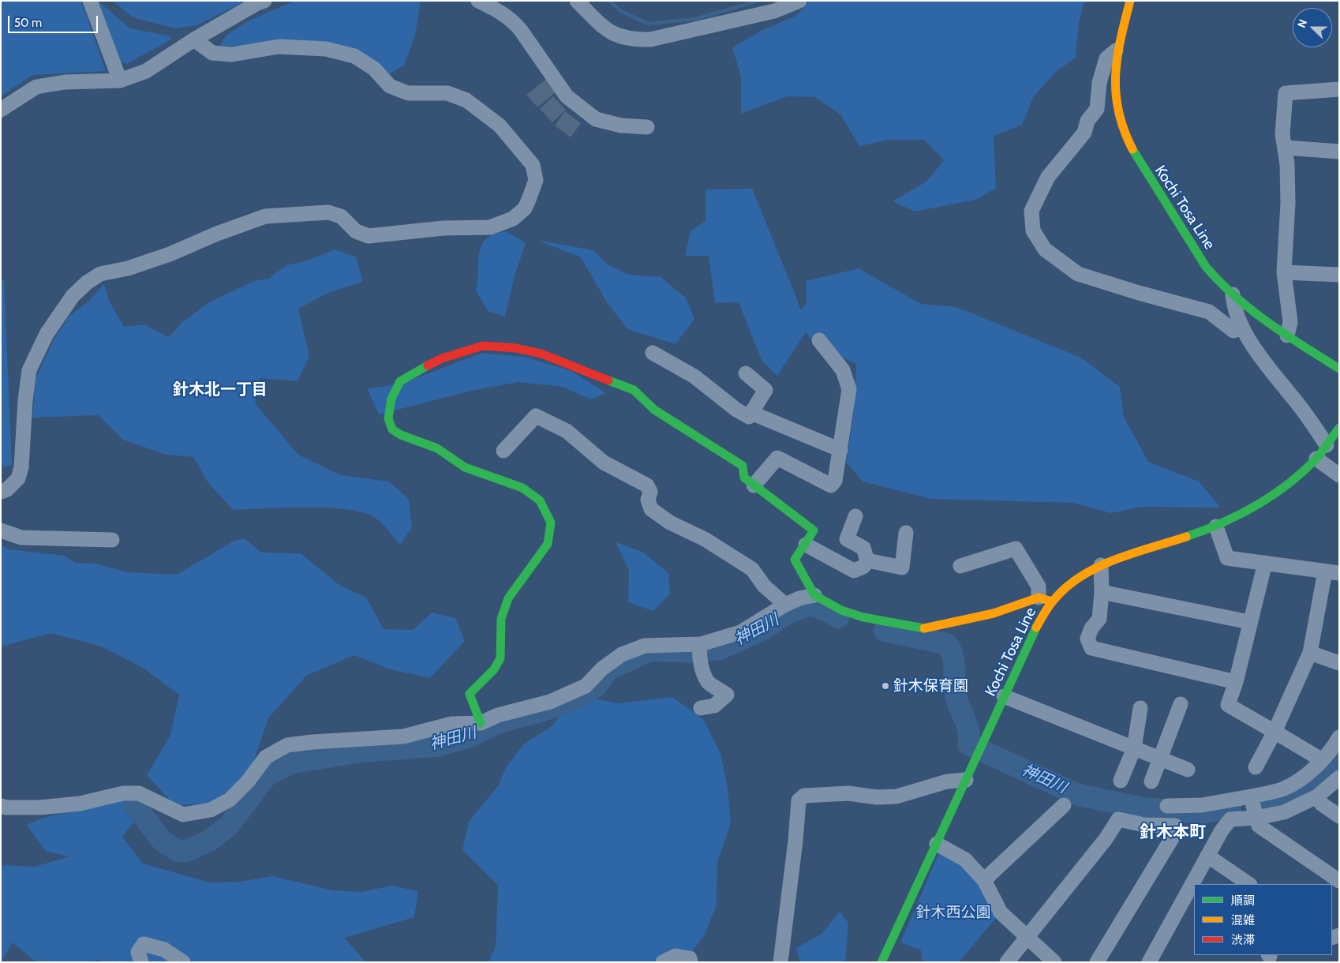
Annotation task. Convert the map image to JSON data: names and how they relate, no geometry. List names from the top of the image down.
{
  "streets": {
    "street": ["Kochi Tosa Line"]
  },
  "districts": ["針木北一丁目", "針木本町"],
  "water": ["神田川"],
  "parks": ["針木西公園"],
  "places": ["針木保育園"],
  "legend": ["順調", "混雑", "渋滞"],
  "scale_bar": "50 m",
  "north": "left"
}
